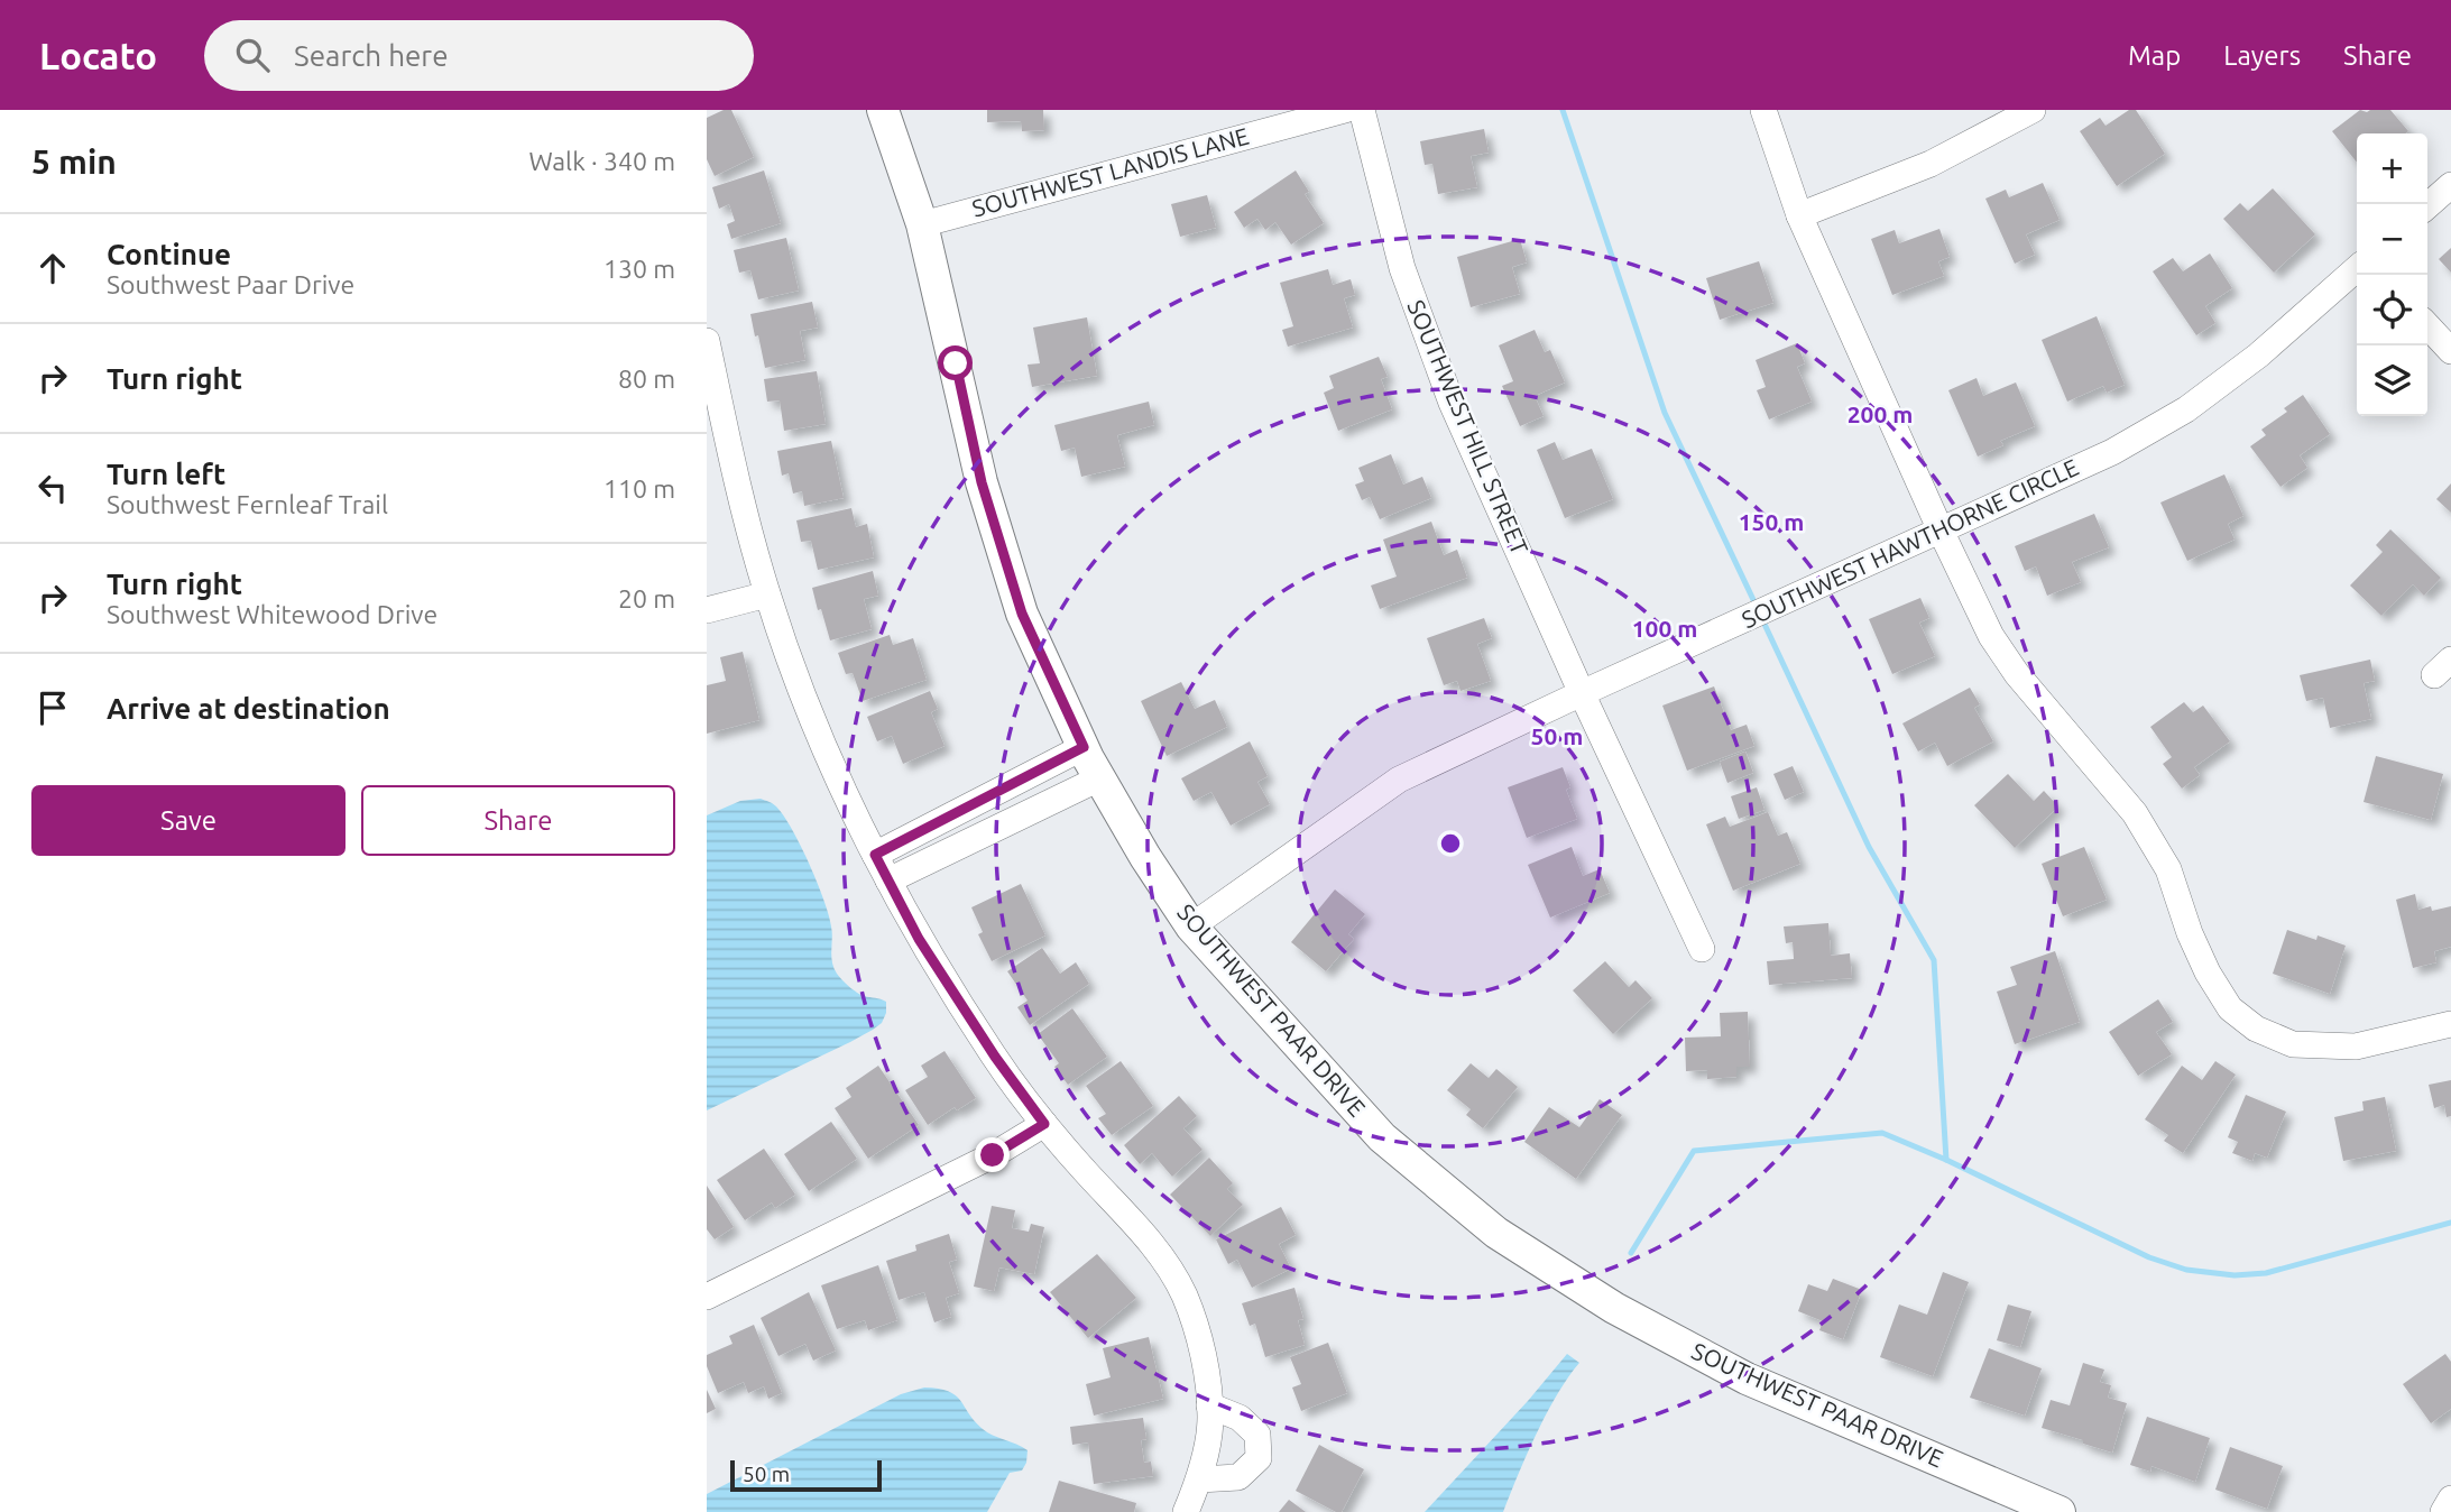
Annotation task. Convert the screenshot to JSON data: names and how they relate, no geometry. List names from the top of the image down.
{
  "streets": {
    "street": [
      "SOUTHWEST LANDIS LANE",
      "SOUTHWEST HILL STREET",
      "SOUTHWEST HAWTHORNE CIRCLE",
      "SOUTHWEST PAAR DRIVE"
    ]
  },
  "crossings": [
    ["SOUTHWEST LANDIS LANE", "SOUTHWEST PAAR DRIVE"],
    ["SOUTHWEST HILL STREET", "SOUTHWEST HAWTHORNE CIRCLE"],
    ["SOUTHWEST HAWTHORNE CIRCLE", "SOUTHWEST PAAR DRIVE"]
  ],
  "scale_bar": "50 m",
  "page": {
    "header": "Locato",
    "search": "Search here",
    "nav": ["Map", "Layers", "Share"],
    "heading": ["5 min", "Walk · 340 m"],
    "map_buttons": ["+", "−"],
    "list": [
      ["Continue", "Southwest Paar Drive", "130 m"],
      ["Turn right", "80 m"],
      ["Turn left", "Southwest Fernleaf Trail", "110 m"],
      ["Turn right", "Southwest Whitewood Drive", "20 m"],
      "Arrive at destination"
    ],
    "buttons": ["Save", "Share"],
    "scale": "50 m"
  },
  "rings": [
    "200 m",
    "150 m",
    "100 m",
    "50 m"
  ]
}
